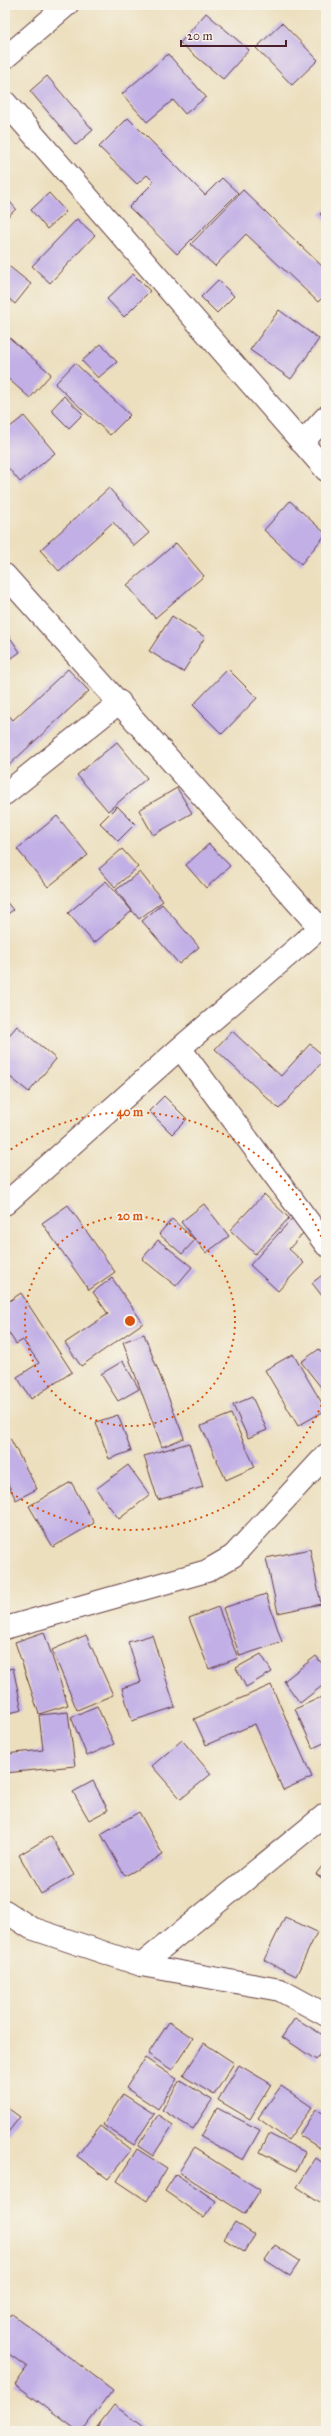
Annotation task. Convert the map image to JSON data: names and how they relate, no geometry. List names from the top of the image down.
{
  "scale_bar": "20 m",
  "rings": ["40 m", "20 m"]
}
